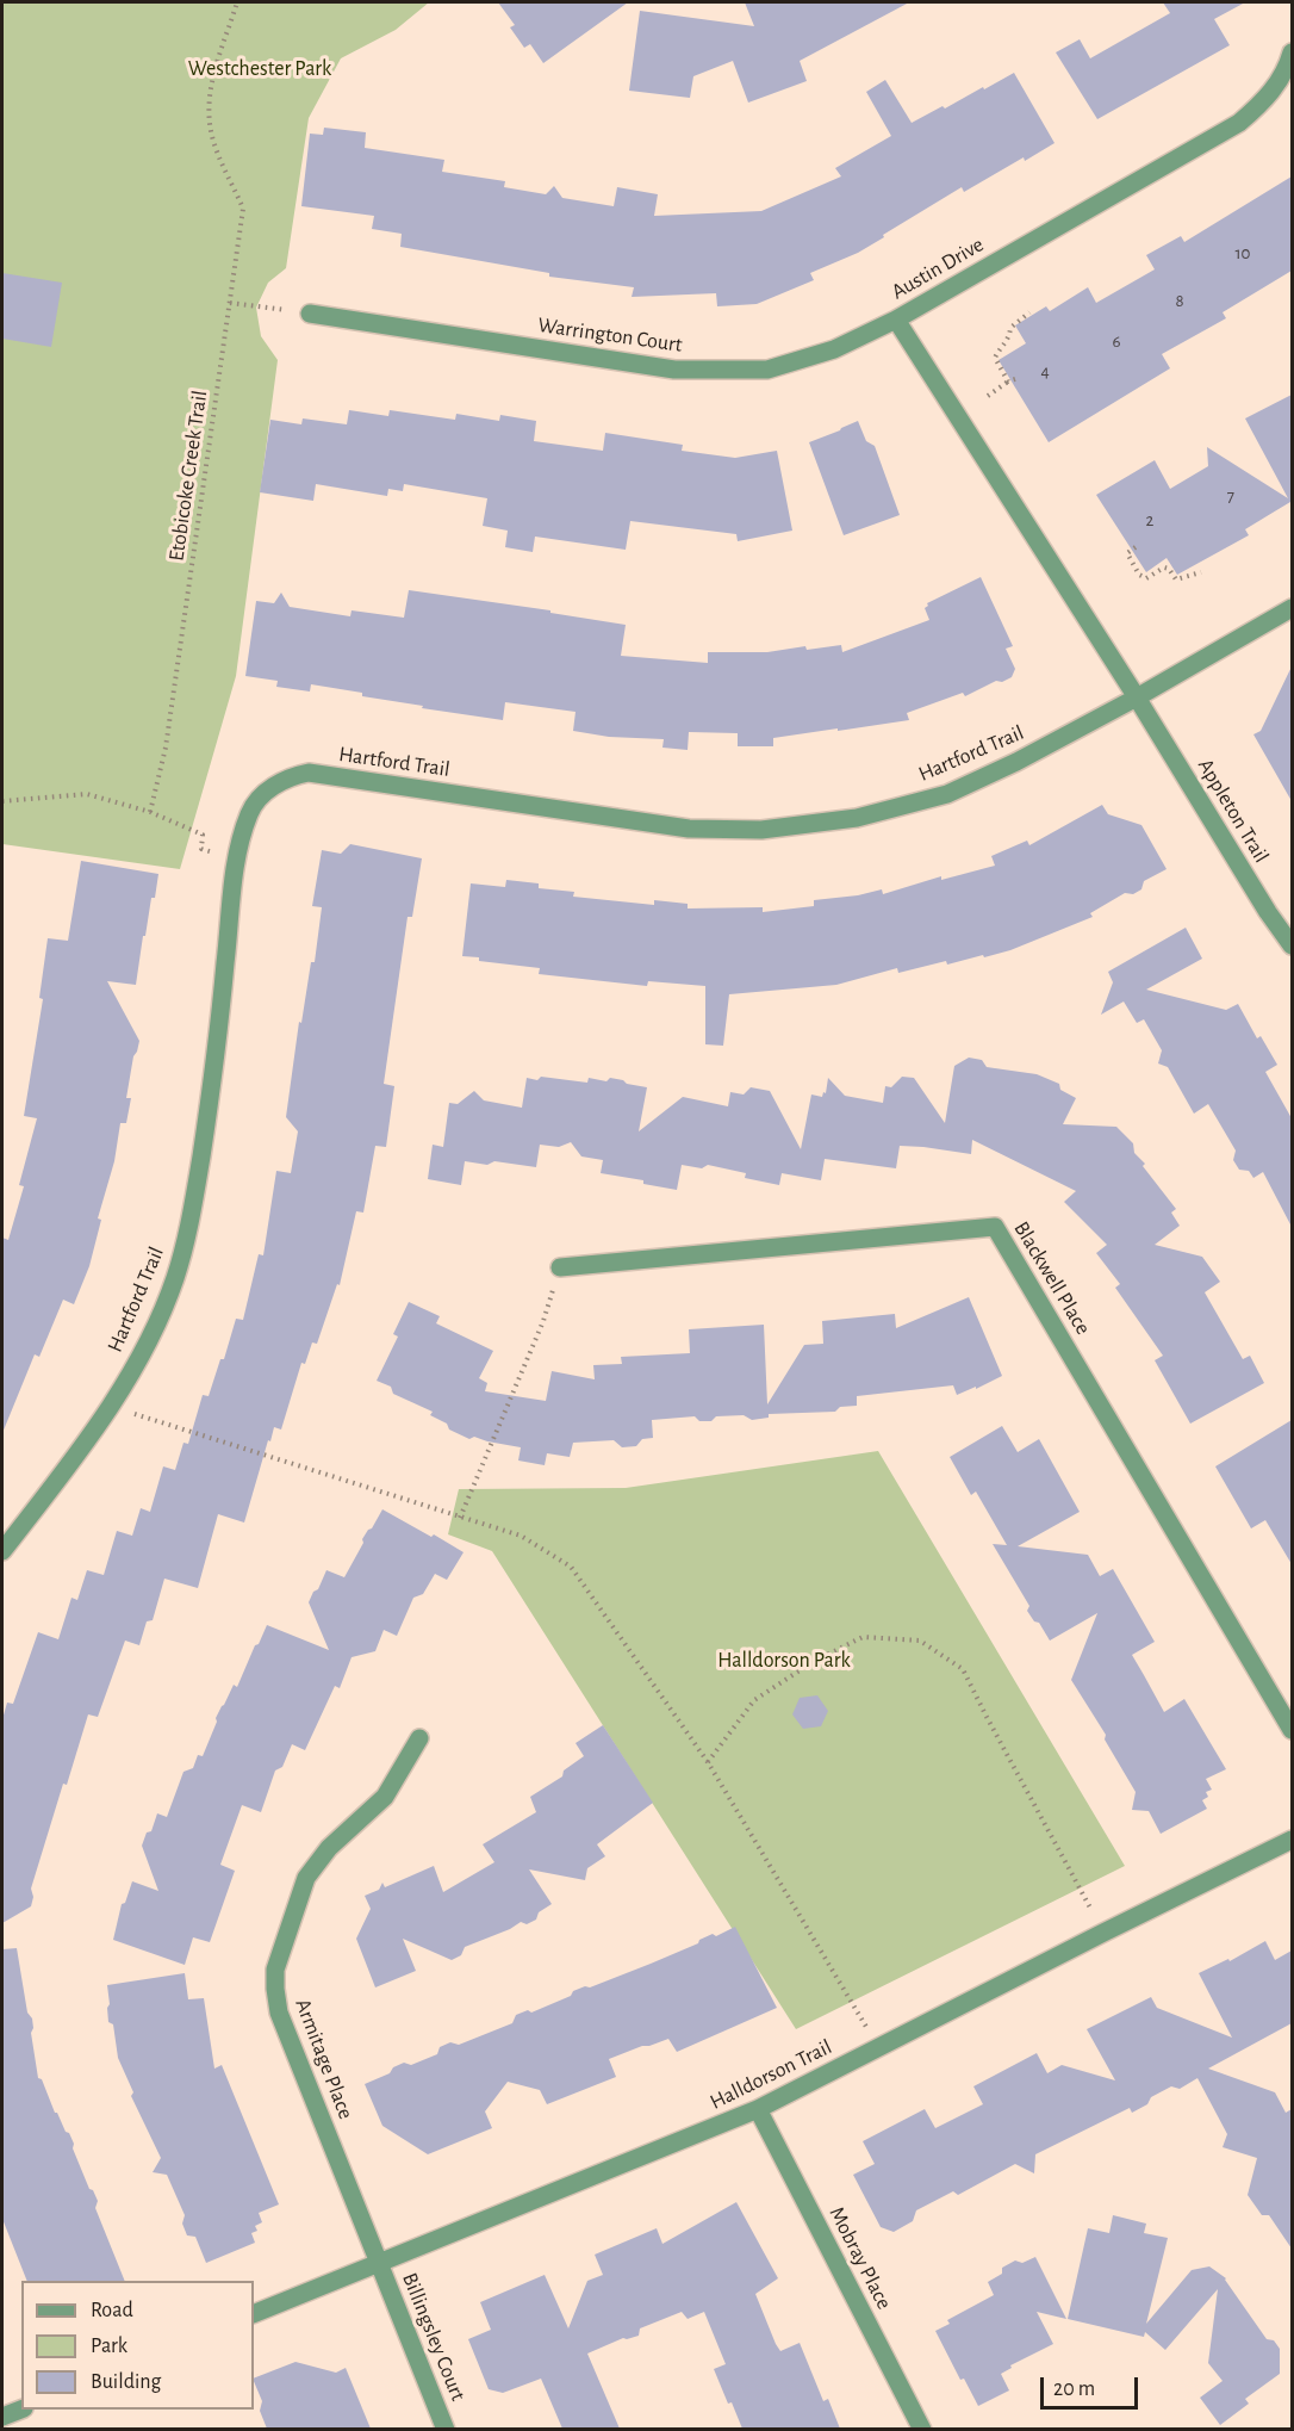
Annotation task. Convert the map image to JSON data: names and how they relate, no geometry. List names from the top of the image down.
{
  "streets": {
    "street": [
      "Austin Drive",
      "Warrington Court",
      "Hartford Trail",
      "Appleton Trail",
      "Blackwell Place",
      "Armitage Place",
      "Halldorson Trail",
      "Mobray Place",
      "Billingsley Court"
    ],
    "path": ["Etobicoke Creek Trail"]
  },
  "crossings": [
    ["Austin Drive", "Warrington Court"],
    ["Austin Drive", "Hartford Trail"],
    ["Austin Drive", "Appleton Trail"],
    ["Hartford Trail", "Appleton Trail"],
    ["Armitage Place", "Halldorson Trail"],
    ["Armitage Place", "Billingsley Court"],
    ["Halldorson Trail", "Mobray Place"],
    ["Halldorson Trail", "Billingsley Court"]
  ],
  "parks": ["Westchester Park", "Halldorson Park"],
  "house_numbers": [
    "10",
    "8",
    "6",
    "4",
    "7",
    "2"
  ],
  "legend": ["Road", "Park", "Building"],
  "scale_bar": "20 m"
}
